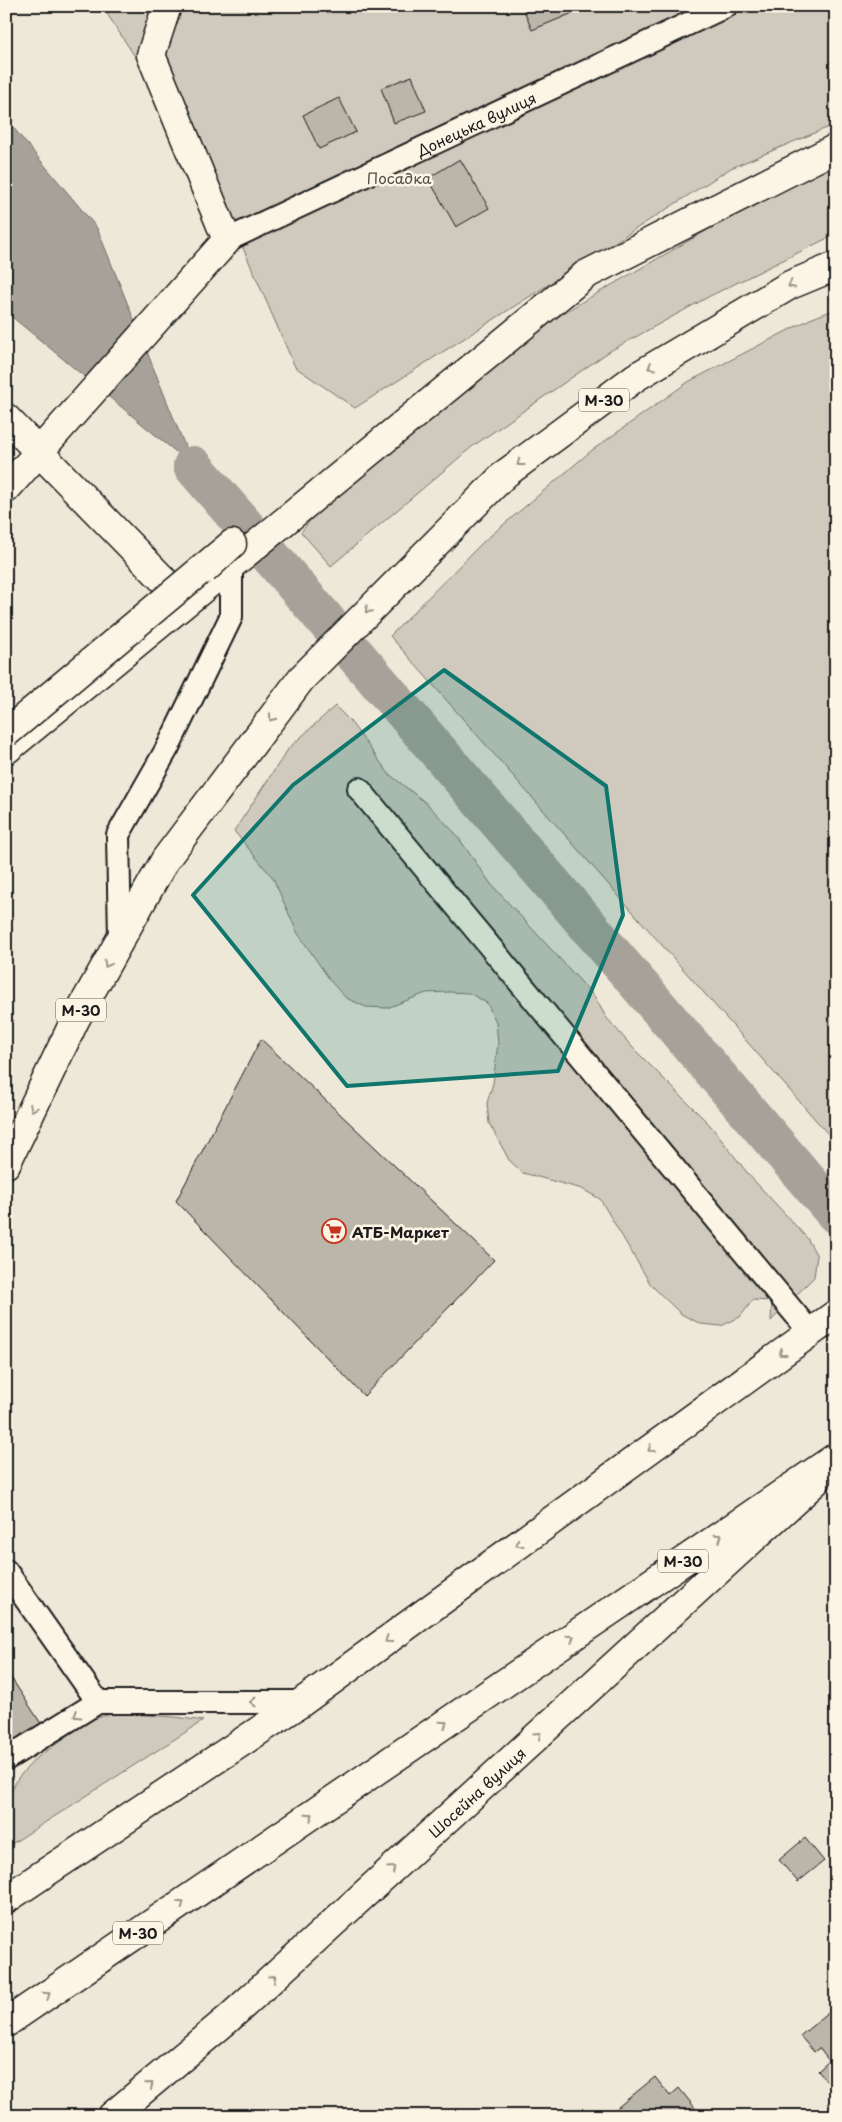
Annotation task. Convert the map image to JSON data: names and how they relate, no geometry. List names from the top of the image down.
{
  "streets": {
    "main road": ["М-30", "Шосейна вулиця"],
    "lane": ["Донецька вулиця"]
  },
  "parks": ["Посадка"],
  "places": {
    "supermarket": ["АТБ-Маркет"]
  }
}
